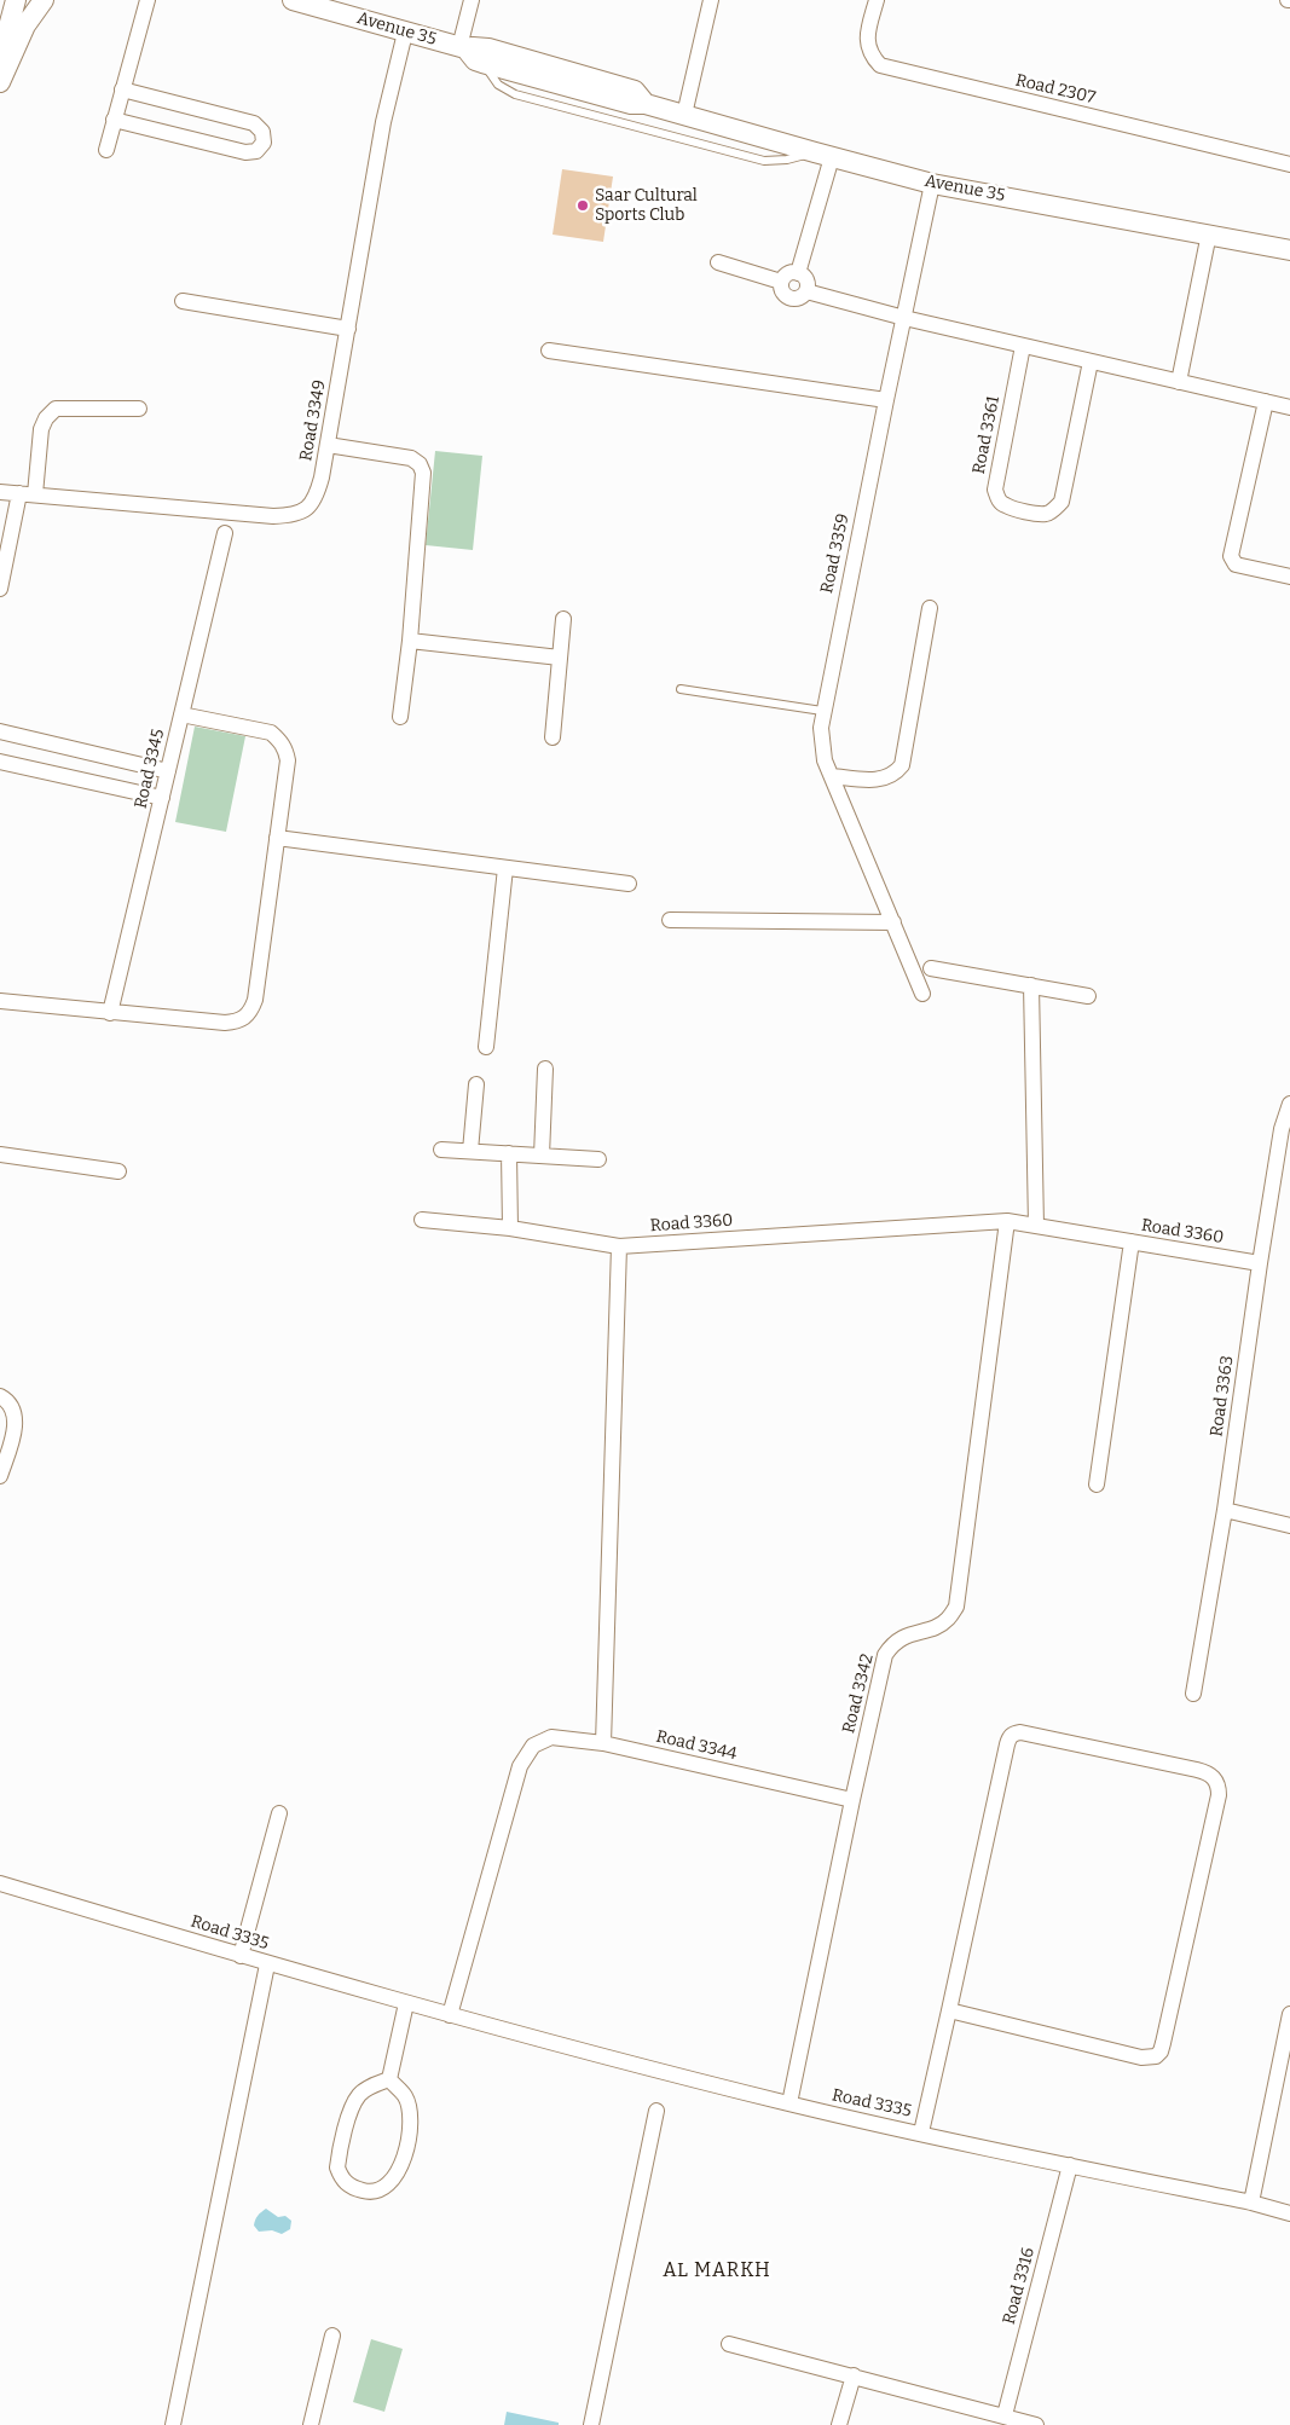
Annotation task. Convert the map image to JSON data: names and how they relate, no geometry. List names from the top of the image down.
{
  "streets": {
    "street": [
      "Avenue 35",
      "Road 2307",
      "Road 3349",
      "Road 3361",
      "Road 3359",
      "Road 3345",
      "Road 3360",
      "Road 3363",
      "Road 3342",
      "Road 3344",
      "Road 3335",
      "Road 3316"
    ]
  },
  "crossings": [
    ["Avenue 35", "Road 3349"],
    ["Avenue 35", "Road 3359"],
    ["Road 3360", "Road 3363"],
    ["Road 3360", "Road 3342"],
    ["Road 3342", "Road 3344"],
    ["Road 3342", "Road 3335"],
    ["Road 3344", "Road 3335"],
    ["Road 3335", "Road 3316"]
  ],
  "districts": ["AL MARKH"],
  "places": ["Saar Cultural Sports Club"]
}
